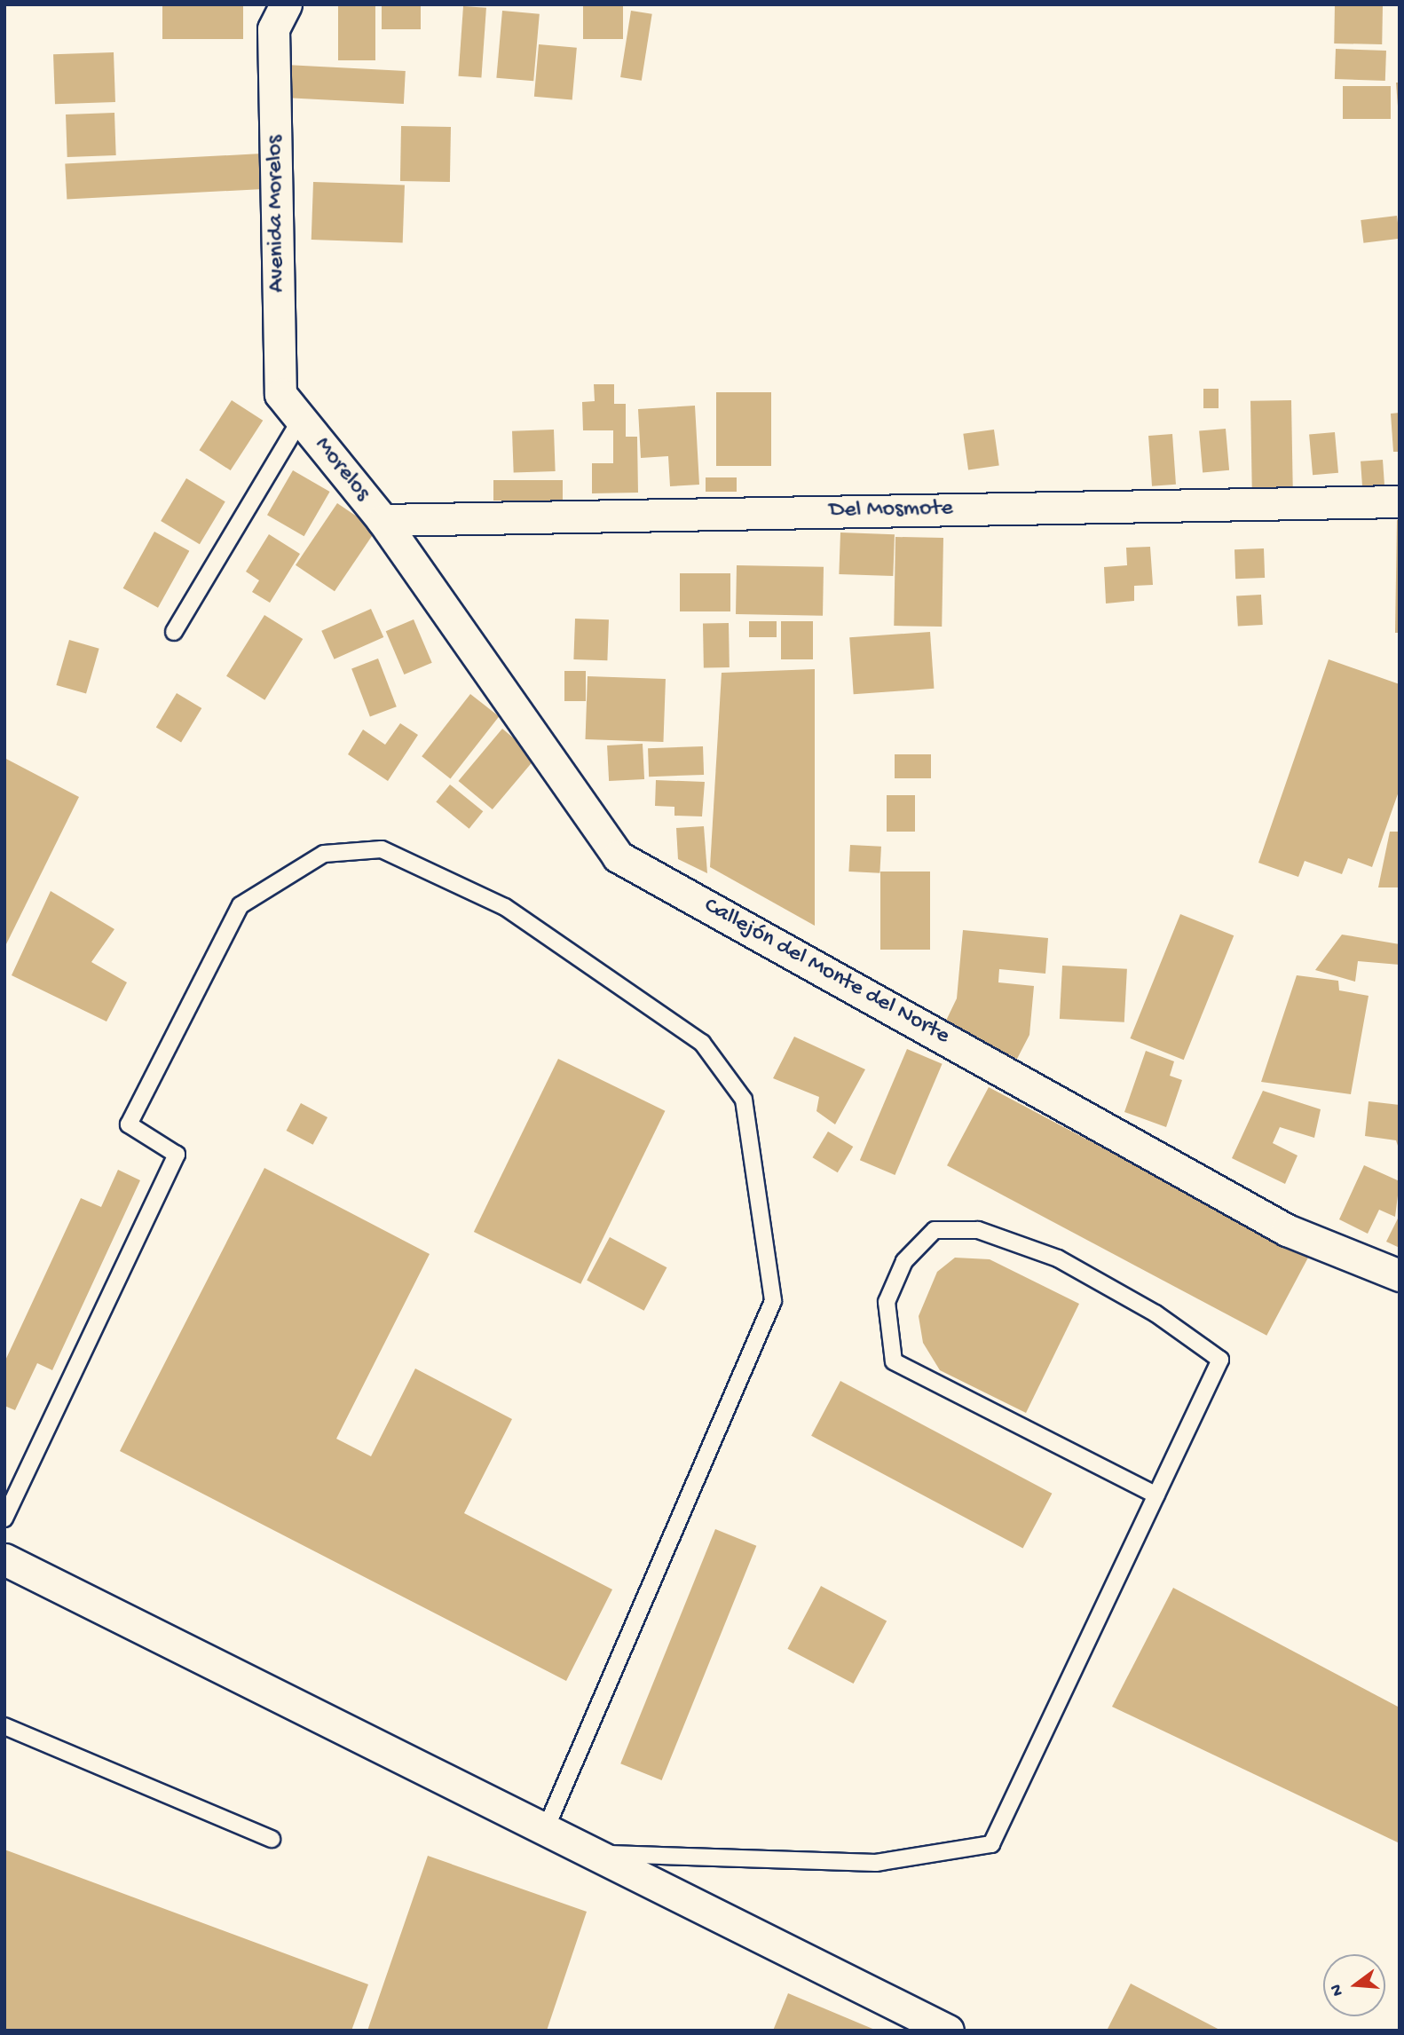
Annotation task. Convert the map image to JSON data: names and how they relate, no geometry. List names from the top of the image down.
{
  "streets": {
    "street": [
      "Avenida Morelos",
      "Morelos",
      "Del Mosmote",
      "Callejón del Monte del Norte"
    ]
  },
  "crossings": [
    ["Avenida Morelos", "Morelos"],
    ["Morelos", "Del Mosmote"],
    ["Morelos", "Callejón del Monte del Norte"],
    ["Del Mosmote", "Callejón del Monte del Norte"]
  ],
  "north": "left"
}
